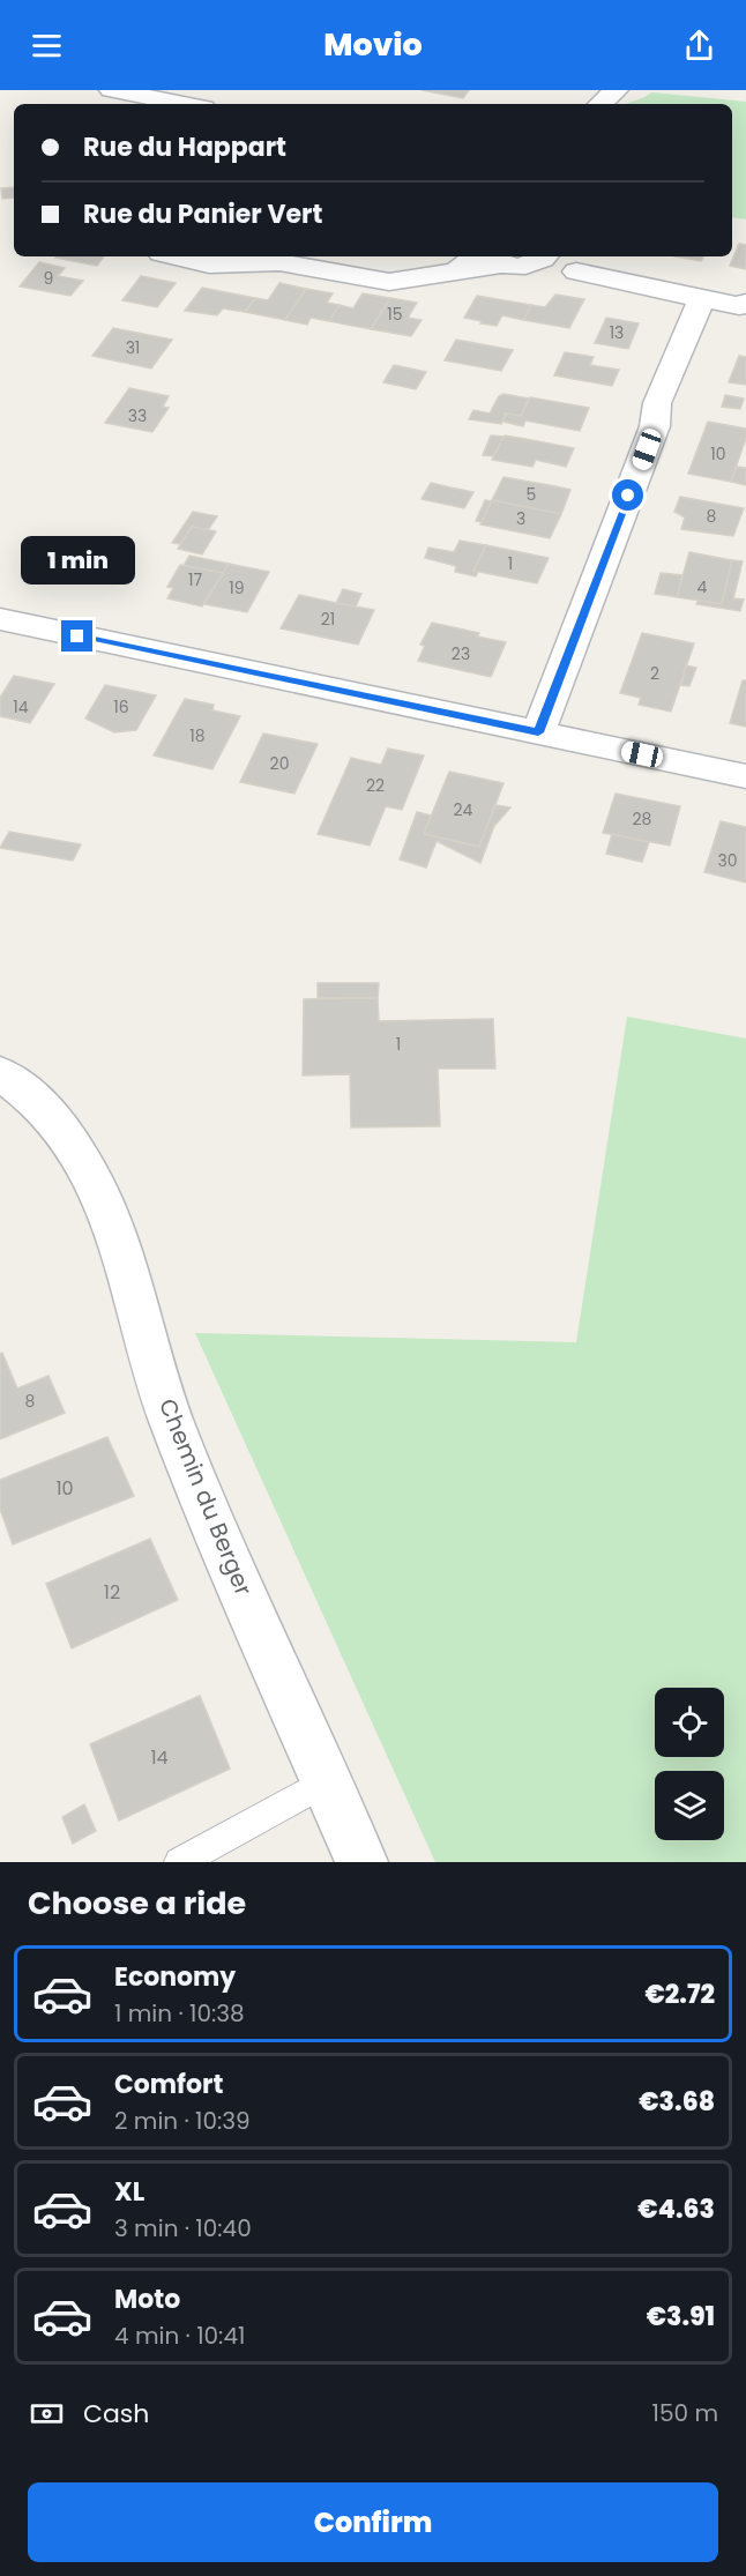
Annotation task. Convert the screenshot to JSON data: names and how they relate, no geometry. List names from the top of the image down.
{
  "streets": {
    "street": ["Chemin du Berger"]
  },
  "house_numbers": [
    "9",
    "15",
    "13",
    "31",
    "33",
    "10",
    "5",
    "8",
    "3",
    "1",
    "17",
    "4",
    "19",
    "21",
    "23",
    "2",
    "14",
    "16",
    "18",
    "20",
    "22",
    "24",
    "28",
    "30",
    "1",
    "8",
    "10",
    "12",
    "14"
  ],
  "page": {
    "header": "Movio",
    "banner": ["Rue du Happart", "Rue du Panier Vert"],
    "bubble": "1 min",
    "heading": "Choose a ride",
    "list": [
      {
        "name": "Economy",
        "note": "1 min · 10:38",
        "value": "€2.72"
      },
      {
        "name": "Comfort",
        "note": "2 min · 10:39",
        "value": "€3.68"
      },
      {
        "name": "XL",
        "note": "3 min · 10:40",
        "value": "€4.63"
      },
      {
        "name": "Moto",
        "note": "4 min · 10:41",
        "value": "€3.91"
      }
    ],
    "pay": ["Cash", "150 m"],
    "buttons": "Confirm"
  }
}
